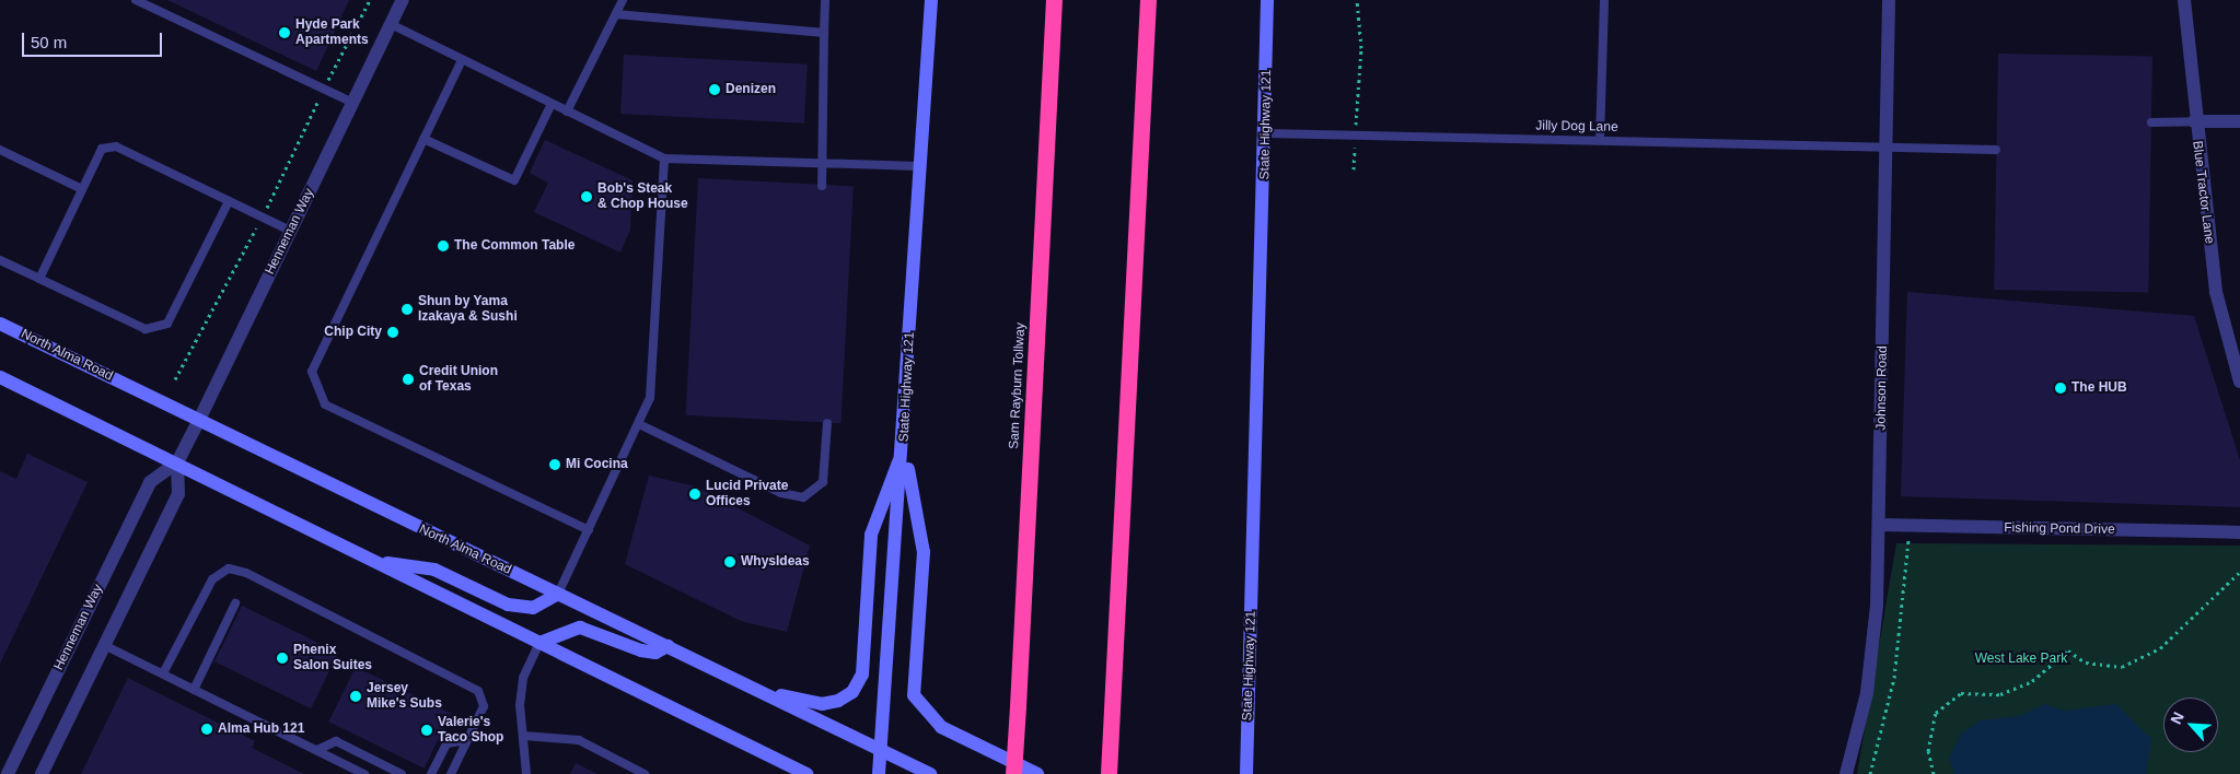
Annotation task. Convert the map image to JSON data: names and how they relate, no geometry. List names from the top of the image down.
{
  "streets": {
    "highway": ["Sam Rayburn Tollway"],
    "main road": ["State Highway 121", "North Alma Road"],
    "street": [
      "Blue Tractor Lane",
      "Henneman Way",
      "Johnson Road",
      "Fishing Pond Drive"
    ],
    "lane": ["Jilly Dog Lane"]
  },
  "crossings": [
    ["State Highway 121", "Jilly Dog Lane"],
    ["State Highway 121", "North Alma Road"],
    ["Jilly Dog Lane", "Johnson Road"],
    ["Henneman Way", "North Alma Road"],
    ["Johnson Road", "Fishing Pond Drive"]
  ],
  "parks": ["West Lake Park"],
  "places": [
    "Hyde Park Apartments",
    "Denizen",
    "Bob's Steak & Chop House",
    "The Common Table",
    "Shun by Yama Izakaya & Sushi",
    "Chip City",
    "Credit Union of Texas",
    "The HUB",
    "Mi Cocina",
    "Lucid Private Offices",
    "WhysIdeas",
    "Phenix Salon Suites",
    "Jersey Mike's Subs",
    "Alma Hub 121",
    "Valerie's Taco Shop"
  ],
  "scale_bar": "50 m",
  "north": "top left"
}
